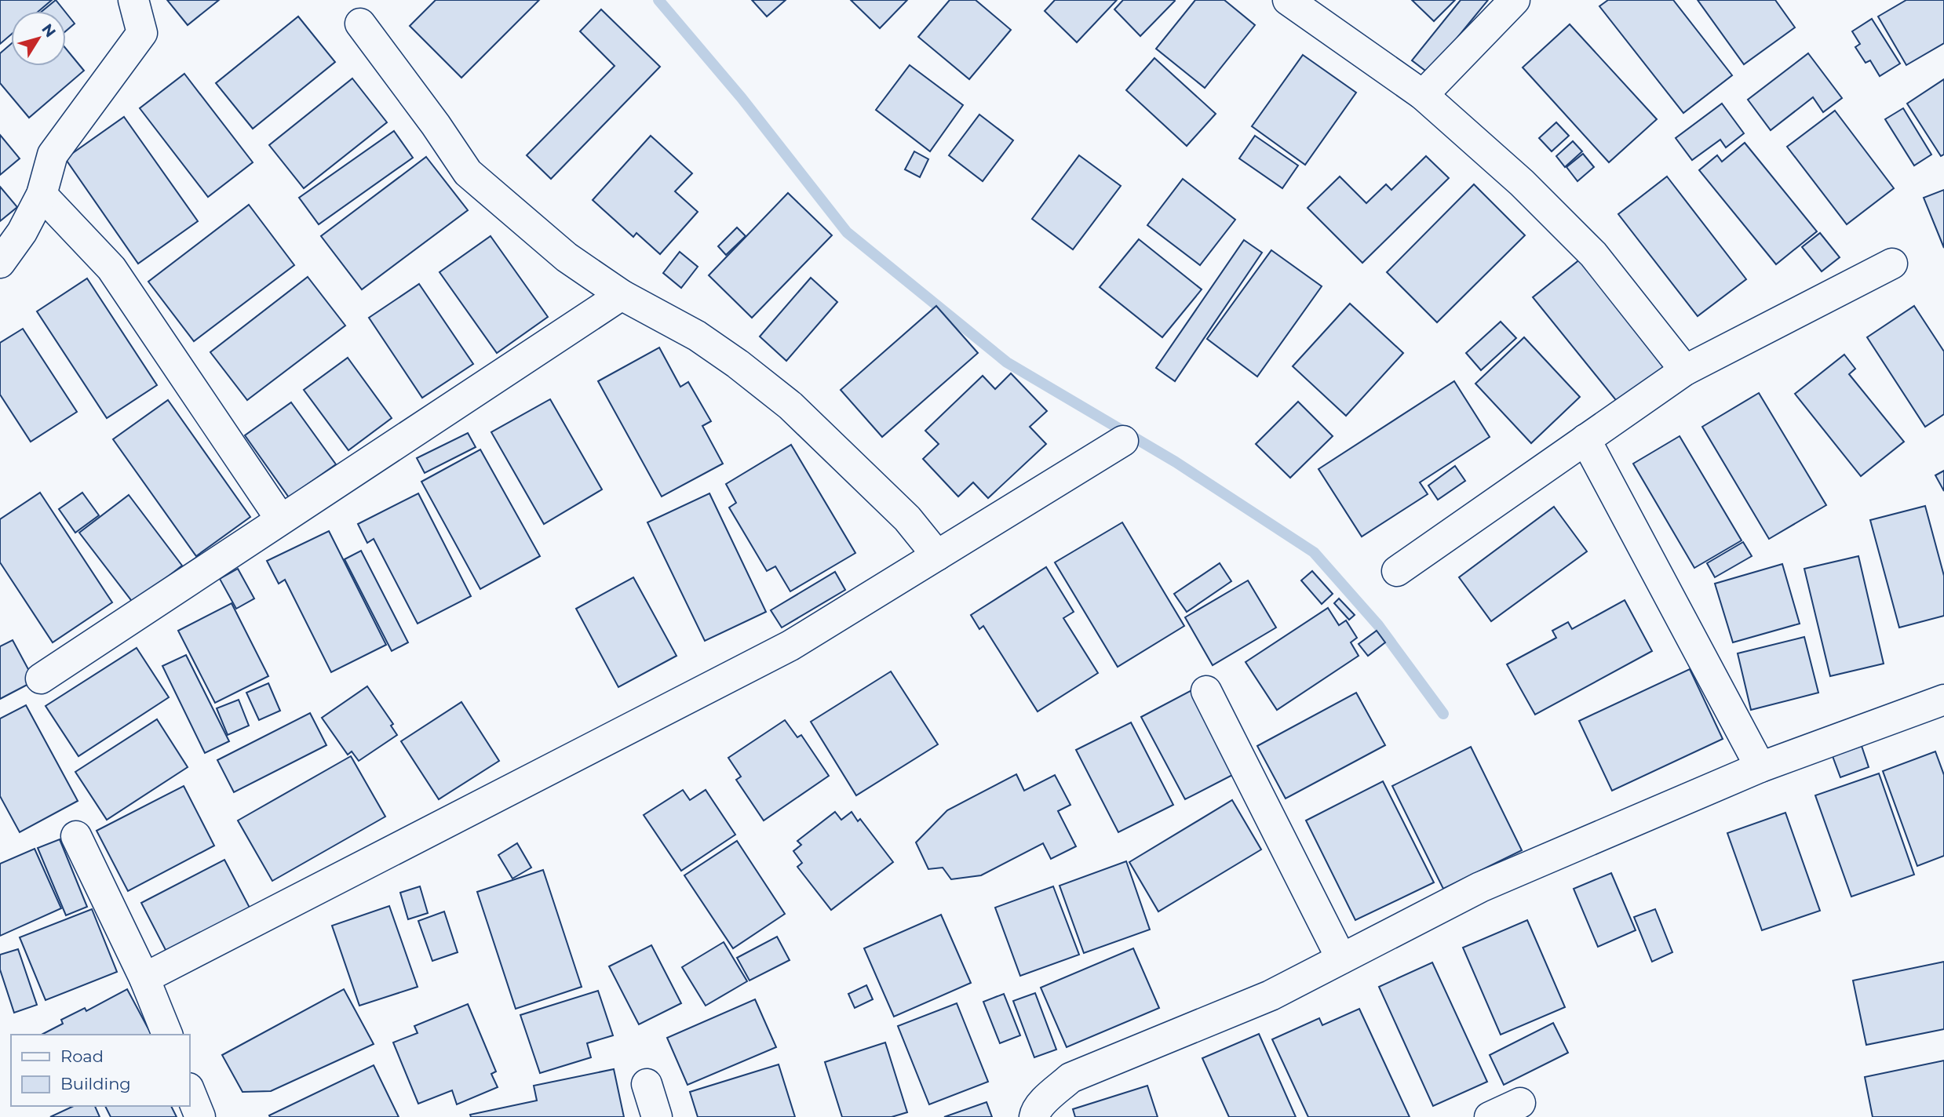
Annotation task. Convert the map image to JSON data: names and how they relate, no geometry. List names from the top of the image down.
{
  "legend": ["Road", "Building"],
  "north": "top right"
}
